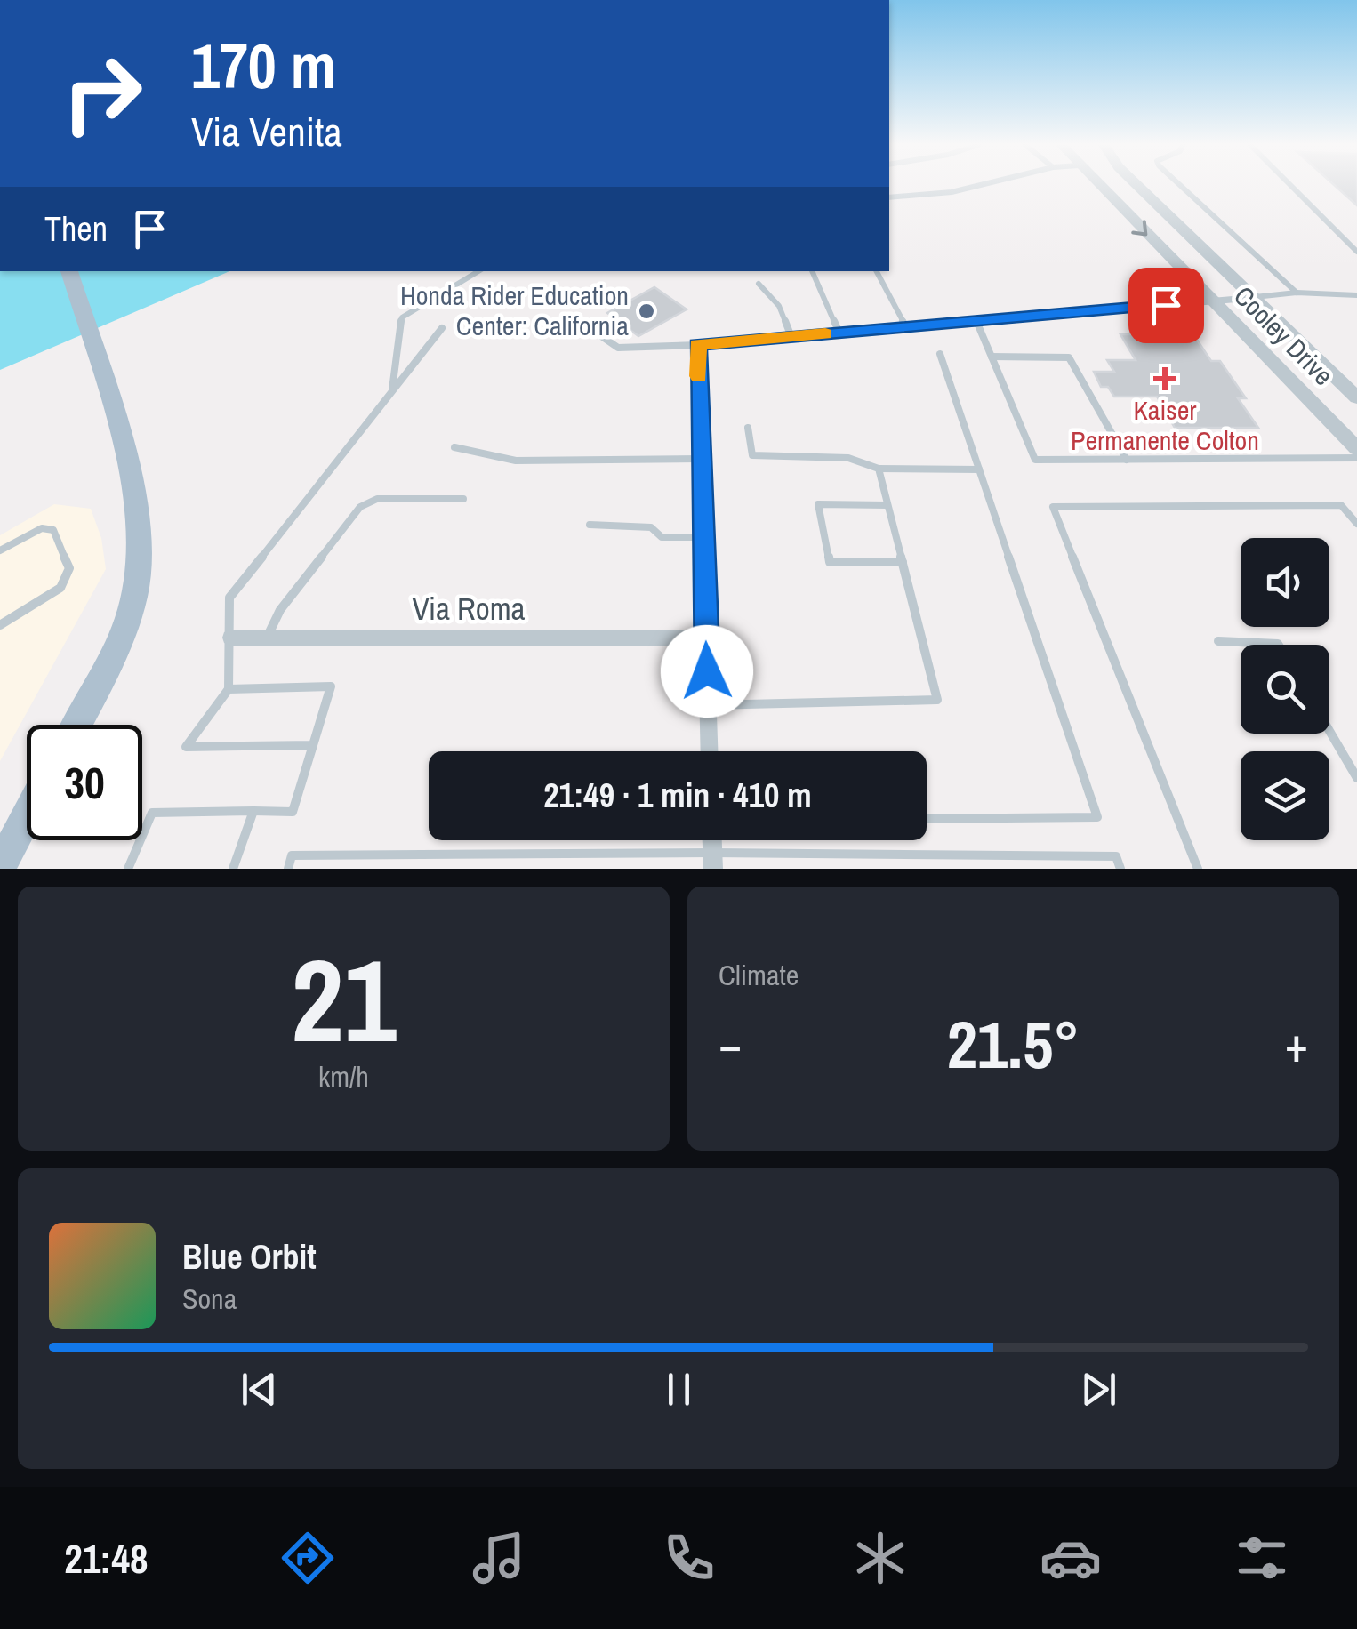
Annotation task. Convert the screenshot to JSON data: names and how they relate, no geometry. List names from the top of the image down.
{
  "streets": {
    "street": ["Cooley Drive", "Via Roma"]
  },
  "places": {
    "other": ["Honda Rider Education Center: California"],
    "health": ["Kaiser Permanente Colton"]
  },
  "page": {
    "turn": ["170 m", "Via Venita"],
    "then": "Then",
    "limit": "30",
    "trip": "21:49 · 1 min · 410 m",
    "tile": [
      ["21", "km/h"],
      "Climate"
    ],
    "heat": ["−", "21.5°", "+"],
    "song": ["Blue Orbit", "Sona"],
    "tabs": "21:48"
  }
}
